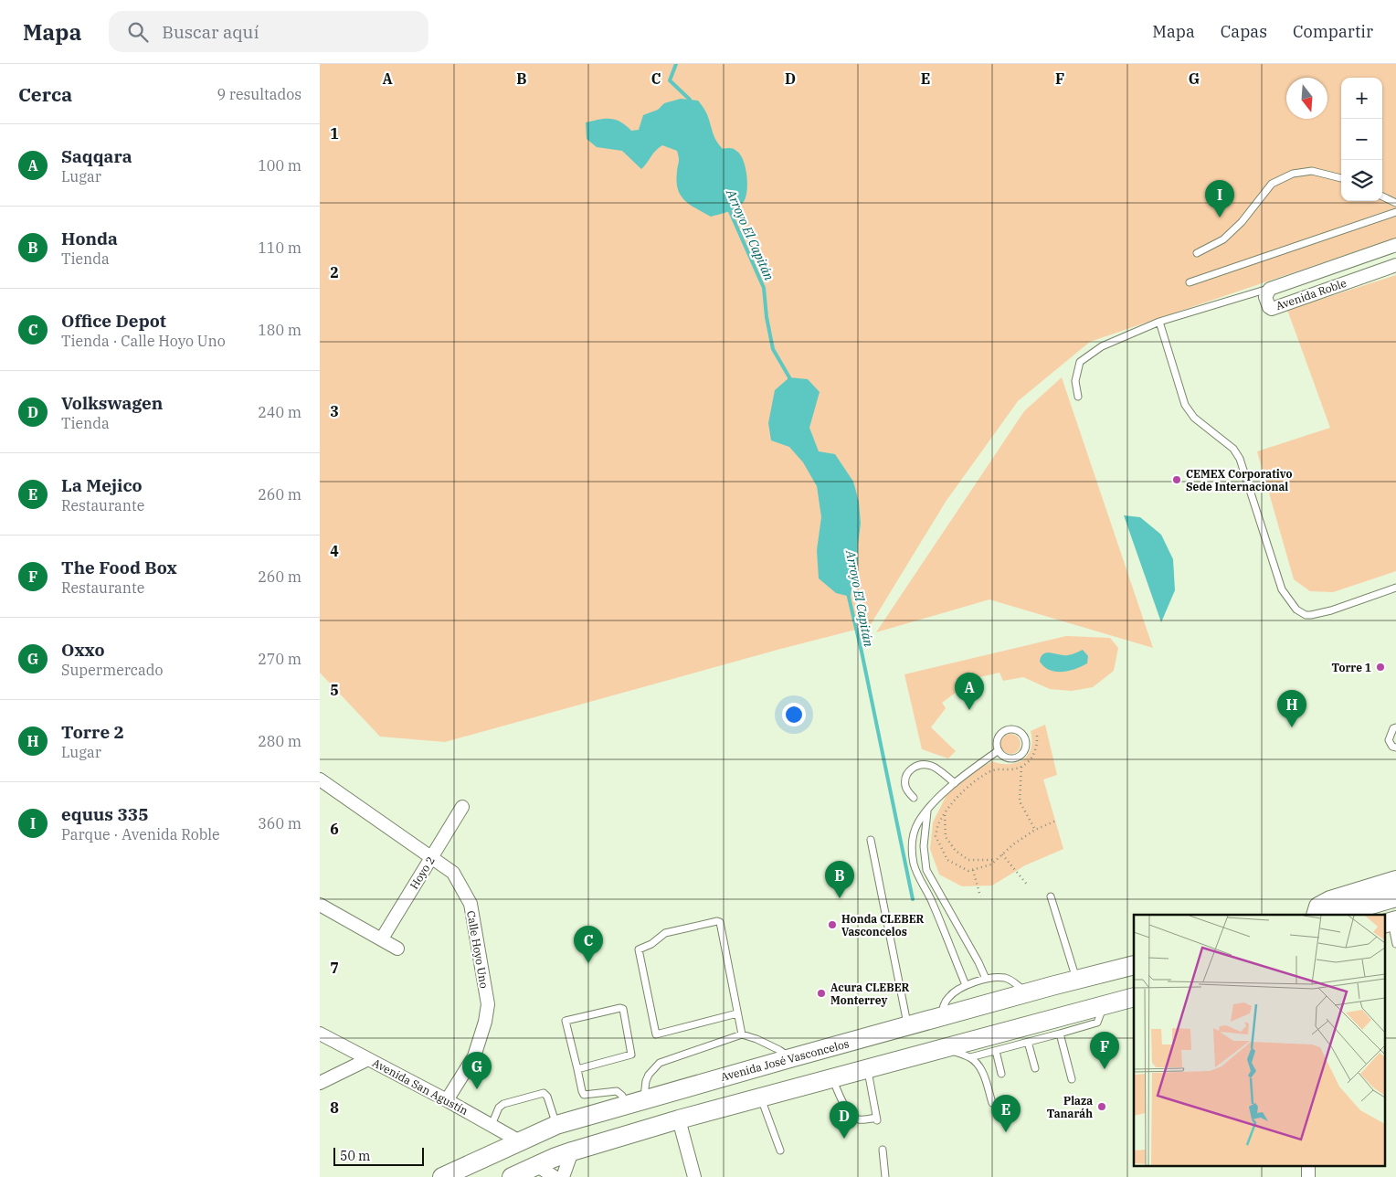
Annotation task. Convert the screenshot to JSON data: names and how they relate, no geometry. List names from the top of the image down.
{
  "streets": {
    "main road": ["Avenida José Vasconcelos"],
    "street": [
      "Avenida Roble",
      "Hoyo 2",
      "Calle Hoyo Uno",
      "Avenida San Agustín"
    ]
  },
  "crossings": [
    ["Hoyo 2", "Calle Hoyo Uno"],
    ["Calle Hoyo Uno", "Avenida San Agustín"],
    ["Avenida José Vasconcelos", "Avenida San Agustín"]
  ],
  "water": ["Arroyo El Capitán"],
  "places": [
    "CEMEX Corporativo Sede Internacional",
    "Torre 1",
    "Honda CLEBER Vasconcelos",
    "Acura CLEBER Monterrey",
    "Plaza Tanaráh"
  ],
  "scale_bar": "50 m",
  "north": "bottom",
  "page": {
    "header": "Mapa",
    "search": "Buscar aquí",
    "nav": ["Mapa", "Capas", "Compartir"],
    "heading": ["Cerca", "9 resultados"],
    "map_buttons": ["+", "−"],
    "list": [
      {
        "mark": "A",
        "name": "Saqqara",
        "note": "Lugar",
        "value": "100 m"
      },
      {
        "mark": "B",
        "name": "Honda",
        "note": "Tienda",
        "value": "110 m"
      },
      {
        "mark": "C",
        "name": "Office Depot",
        "note": "Tienda · Calle Hoyo Uno",
        "value": "180 m"
      },
      {
        "mark": "D",
        "name": "Volkswagen",
        "note": "Tienda",
        "value": "240 m"
      },
      {
        "mark": "E",
        "name": "La Mejico",
        "note": "Restaurante",
        "value": "260 m"
      },
      {
        "mark": "F",
        "name": "The Food Box",
        "note": "Restaurante",
        "value": "260 m"
      },
      {
        "mark": "G",
        "name": "Oxxo",
        "note": "Supermercado",
        "value": "270 m"
      },
      {
        "mark": "H",
        "name": "Torre 2",
        "note": "Lugar",
        "value": "280 m"
      },
      {
        "mark": "I",
        "name": "equus 335",
        "note": "Parque · Avenida Roble",
        "value": "360 m"
      }
    ],
    "pins": [
      "I",
      "A",
      "H",
      "B",
      "C",
      "F",
      "G",
      "E",
      "D"
    ],
    "scale": "50 m"
  },
  "grid": {
    "columns": [
      "A",
      "B",
      "C",
      "D",
      "E",
      "F",
      "G"
    ],
    "rows": [
      "1",
      "2",
      "3",
      "4",
      "5",
      "6",
      "7",
      "8"
    ]
  }
}
